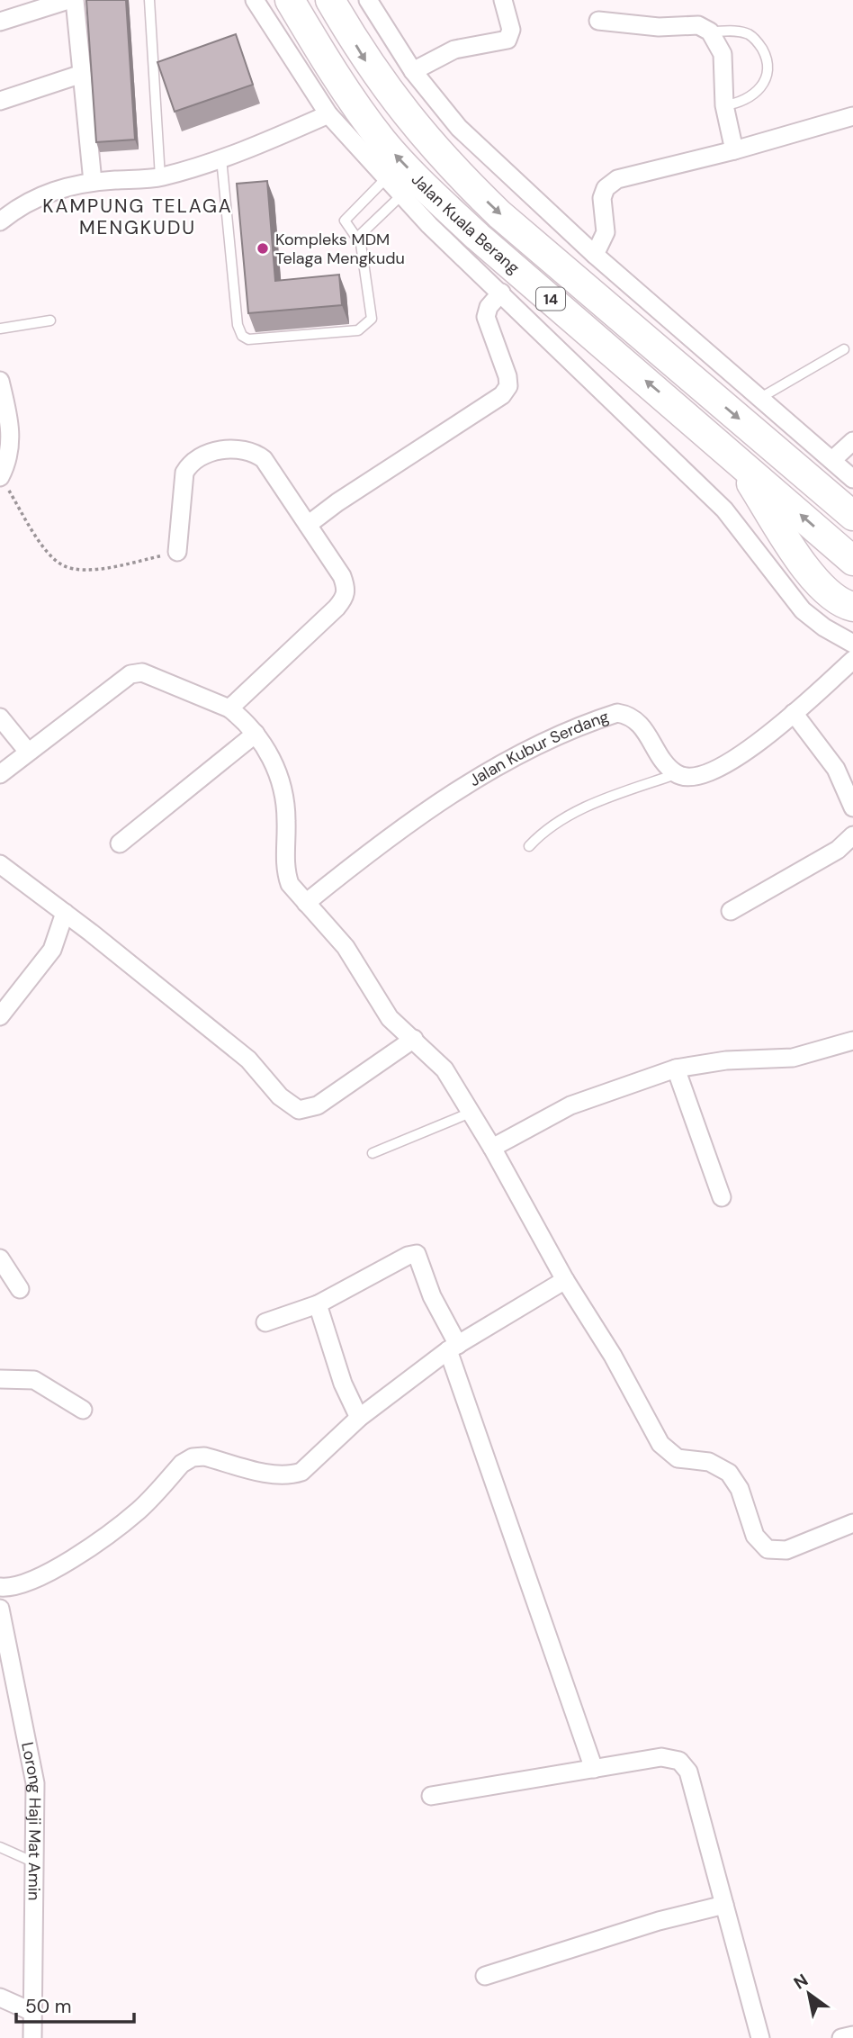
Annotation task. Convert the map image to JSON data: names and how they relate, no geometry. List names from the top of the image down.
{
  "streets": {
    "highway": ["Jalan Kuala Berang", "14"],
    "street": ["Jalan Kubur Serdang", "Lorong Haji Mat Amin"]
  },
  "districts": ["KAMPUNG TELAGA MENGKUDU"],
  "places": ["Kompleks MDM Telaga Mengkudu"],
  "scale_bar": "50 m",
  "north": "top left"
}
